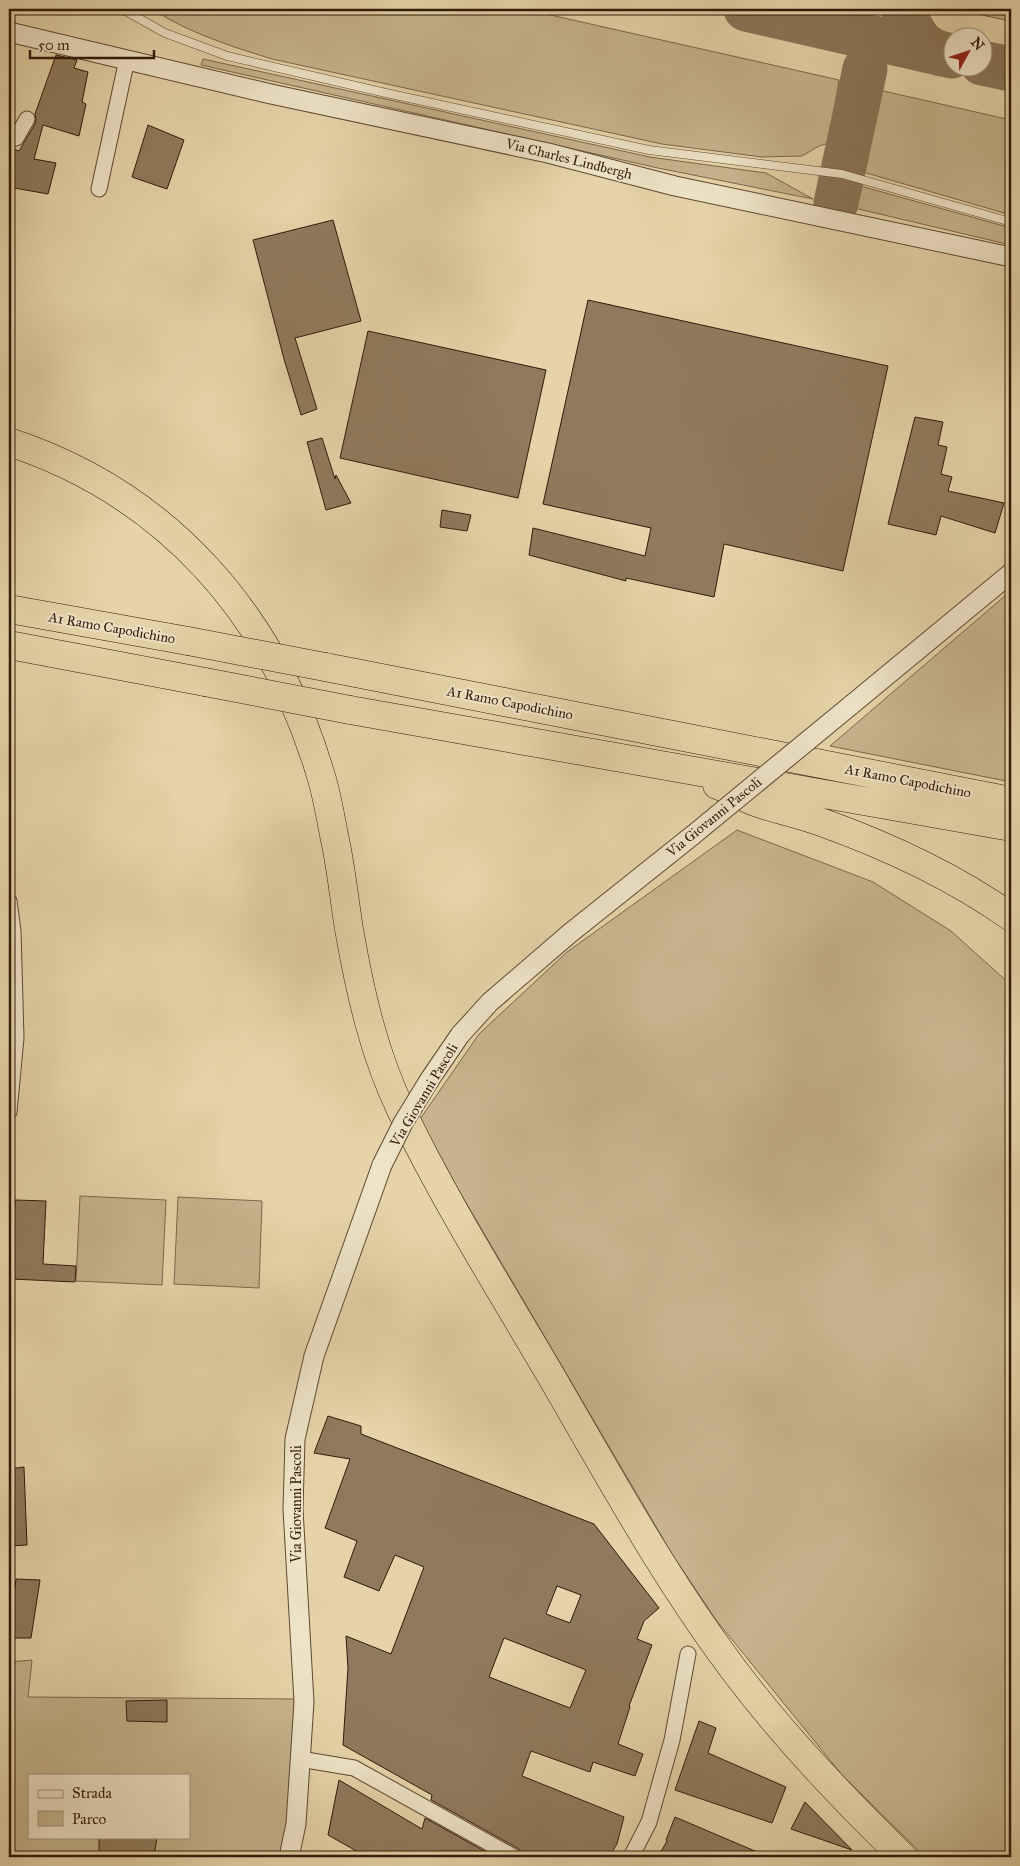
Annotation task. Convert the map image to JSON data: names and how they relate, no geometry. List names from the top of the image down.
{
  "streets": {
    "highway": ["A1 Ramo Capodichino"],
    "street": ["Via Charles Lindbergh", "Via Giovanni Pascoli"]
  },
  "legend": ["Strada", "Parco"],
  "scale_bar": "50 m",
  "north": "top right"
}
